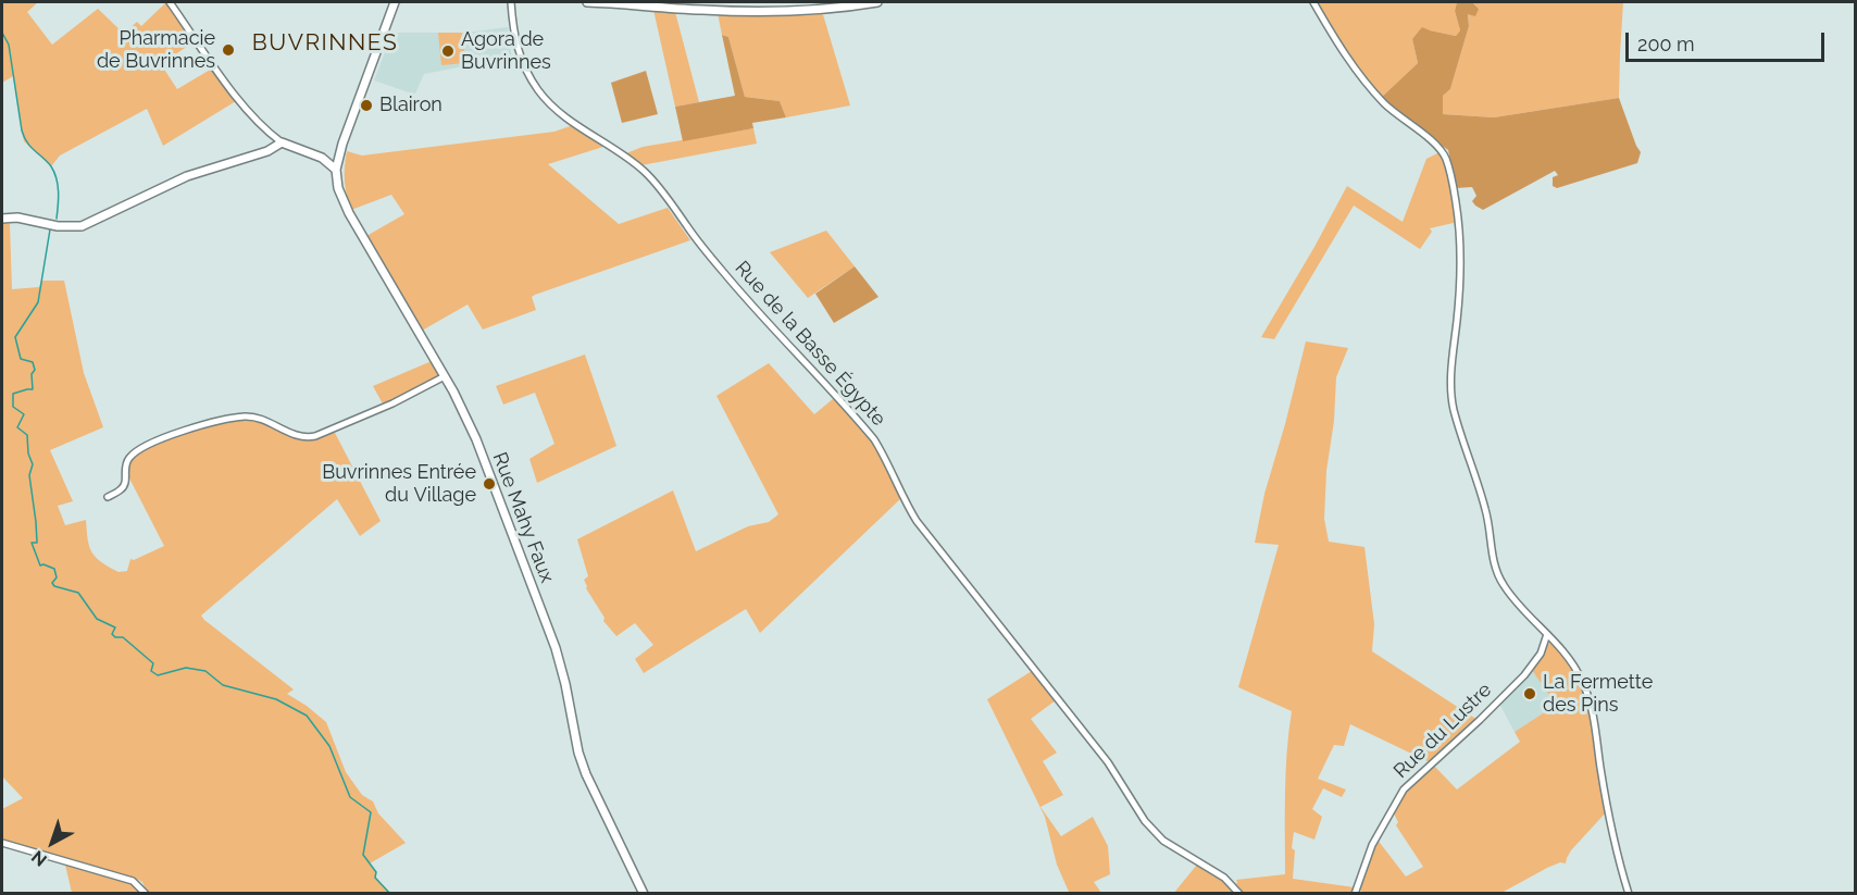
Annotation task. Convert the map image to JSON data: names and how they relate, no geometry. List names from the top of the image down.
{
  "streets": {
    "street": ["Rue de la Basse Égypte", "Rue Mahy Faux", "Rue du Lustre"]
  },
  "districts": ["BUVRINNES"],
  "places": [
    "Pharmacie de Buvrinnes",
    "Agora de Buvrinnes",
    "Blairon",
    "Buvrinnes Entrée du Village",
    "La Fermette des Pins"
  ],
  "scale_bar": "200 m",
  "north": "bottom left"
}
